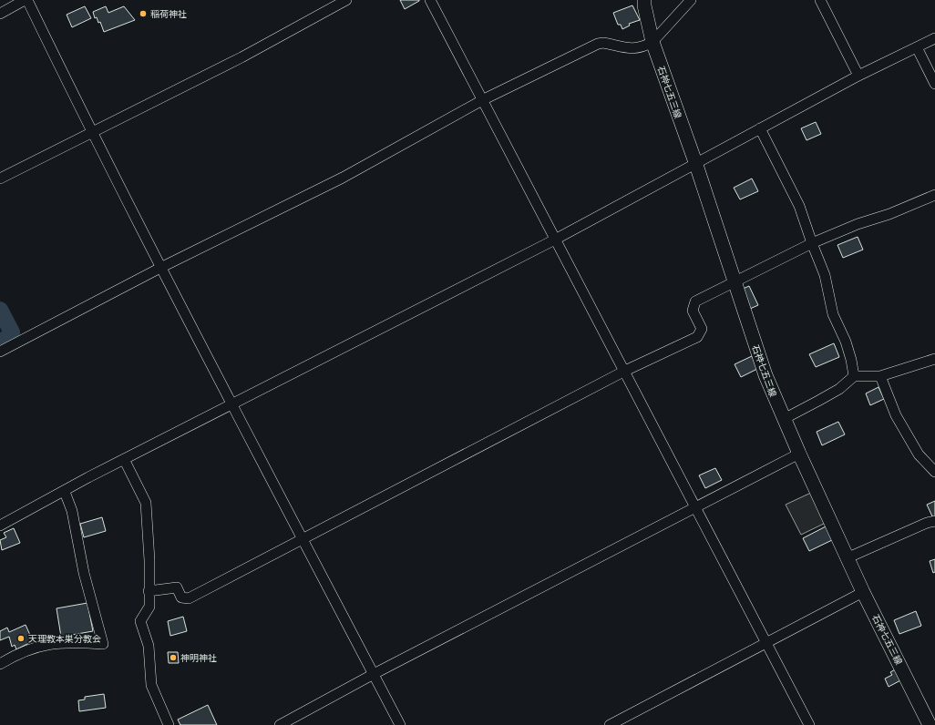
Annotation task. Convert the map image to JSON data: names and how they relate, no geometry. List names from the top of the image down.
{
  "streets": {
    "main road": ["石神七五三線"]
  },
  "places": ["稲荷神社", "天理教本巣分教会", "神明神社"]
}
